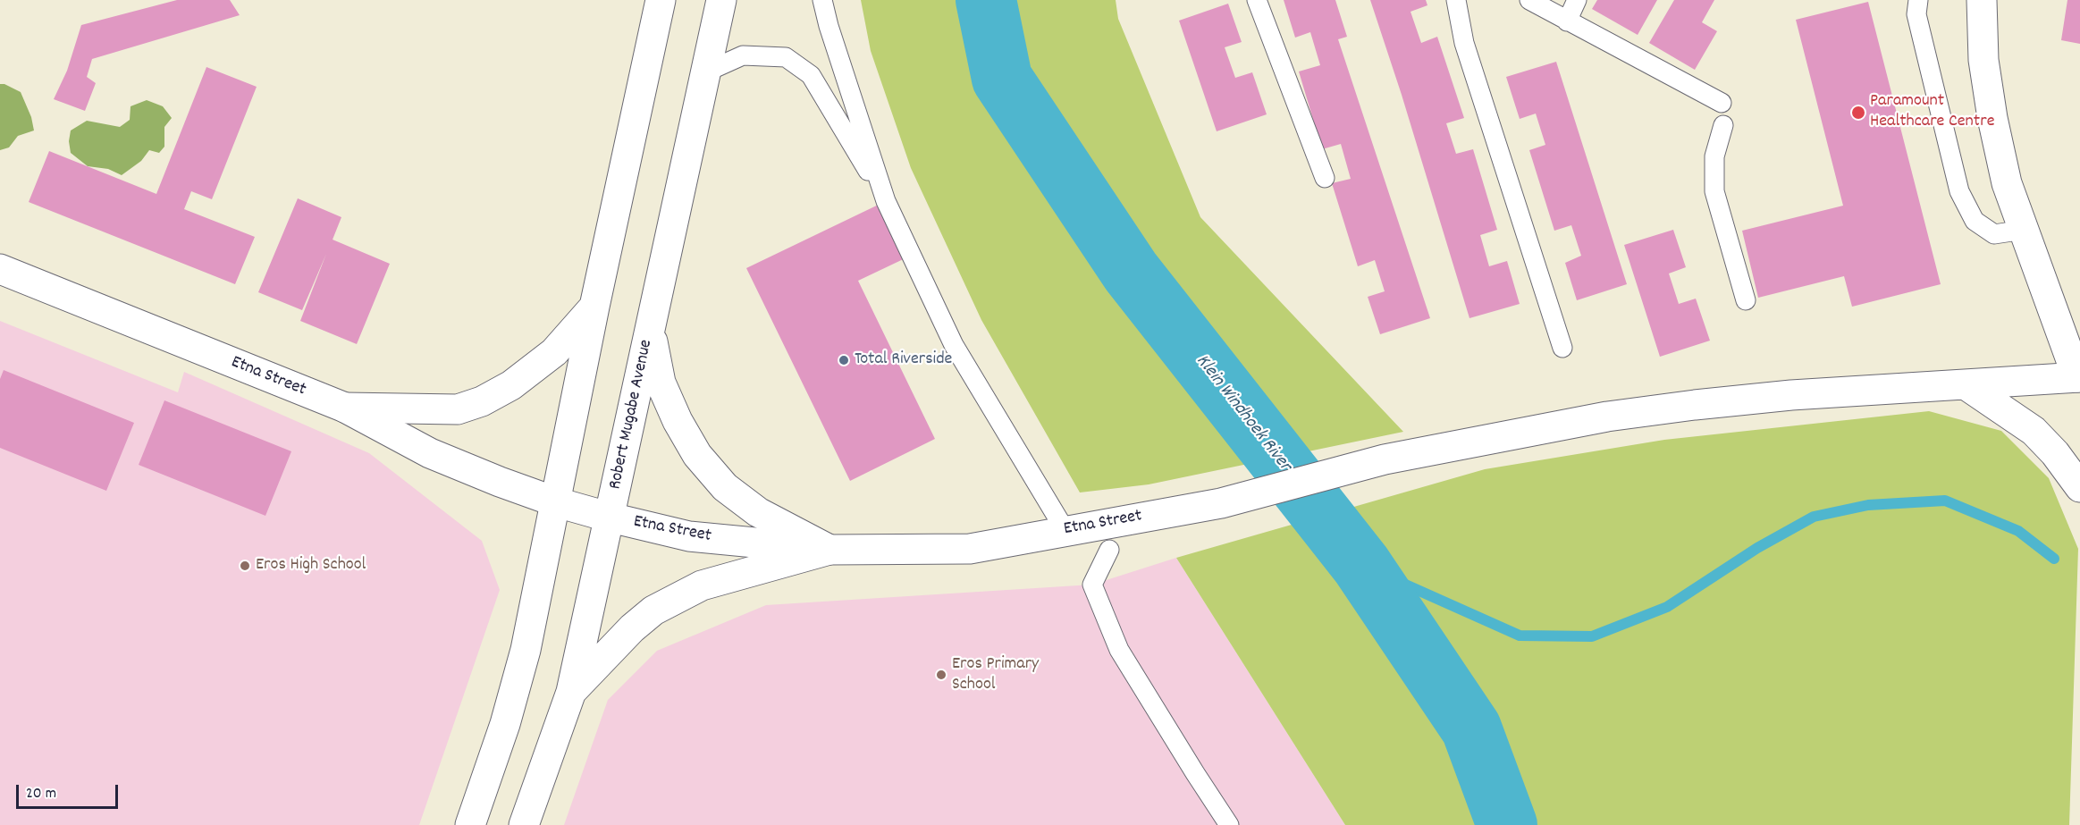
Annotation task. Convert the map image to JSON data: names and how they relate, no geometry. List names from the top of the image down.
{
  "streets": {
    "street": ["Etna Street", "Robert Mugabe Avenue"]
  },
  "crossings": [
    ["Etna Street", "Robert Mugabe Avenue"]
  ],
  "water": ["Klein Windhoek River"],
  "places": [
    "Paramount Healthcare Centre",
    "Total Riverside",
    "Eros High School",
    "Eros Primary School"
  ],
  "scale_bar": "20 m"
}
